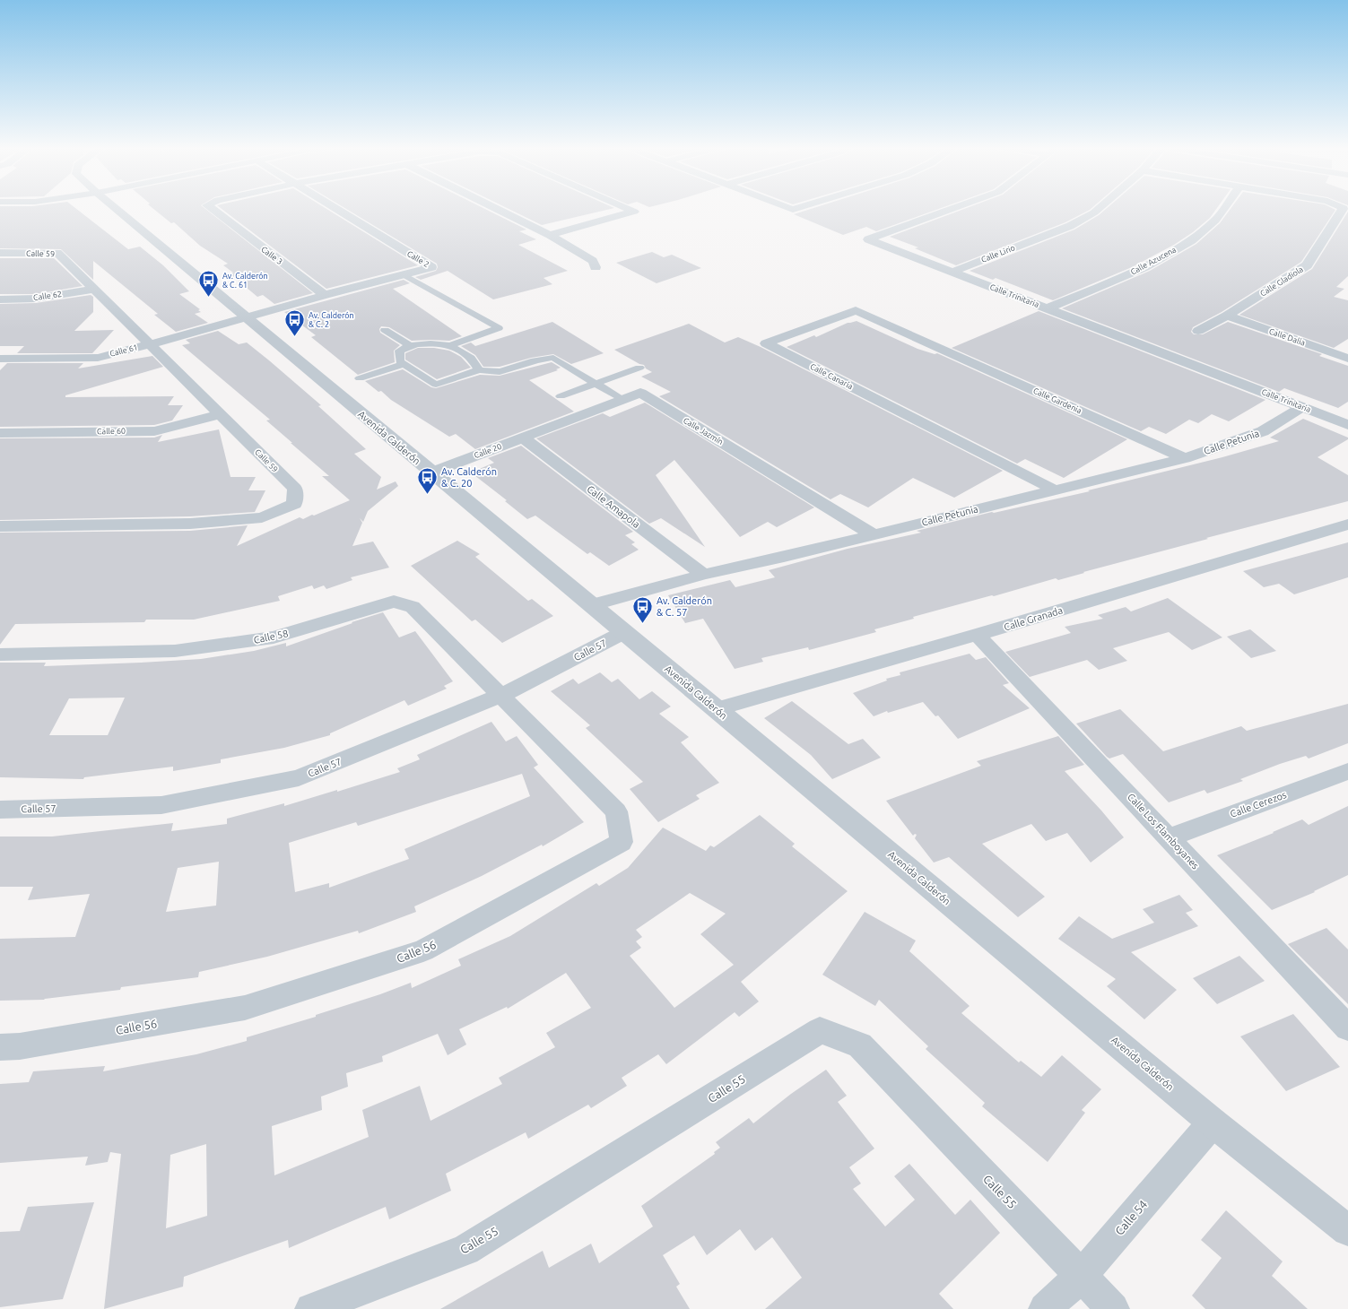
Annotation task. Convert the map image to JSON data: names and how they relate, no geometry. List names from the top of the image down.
{
  "streets": {
    "street": [
      "Calle 59",
      "Calle Lirio",
      "Calle 3",
      "Calle 2",
      "Calle Azucena",
      "Calle Gladiola",
      "Calle 62",
      "Calle Trinitaria",
      "Calle Dalia",
      "Calle 61",
      "Calle Canaria",
      "Calle Gardenia",
      "Calle 60",
      "Calle Jazmín",
      "Avenida Calderón",
      "Calle Petunia",
      "Calle 20",
      "Calle Amapola",
      "Calle Granada",
      "Calle 58",
      "Calle 57",
      "Calle Cerezos",
      "Calle Los Flamboyanes",
      "Calle 56",
      "Calle 55",
      "Calle 54"
    ]
  },
  "crossings": [
    ["Calle 59", "Calle 62"],
    ["Calle 59", "Calle 61"],
    ["Calle 59", "Calle 60"],
    ["Calle Lirio", "Calle Trinitaria"],
    ["Calle 3", "Calle 2"],
    ["Calle 2", "Calle 61"],
    ["Calle 2", "Avenida Calderón"],
    ["Calle Azucena", "Calle Trinitaria"],
    ["Calle Gladiola", "Calle Dalia"],
    ["Calle Trinitaria", "Calle Petunia"],
    ["Calle 61", "Avenida Calderón"],
    ["Calle Canaria", "Calle Gardenia"],
    ["Calle Canaria", "Calle Petunia"],
    ["Calle Gardenia", "Calle Petunia"],
    ["Calle Jazmín", "Calle Petunia"],
    ["Calle Jazmín", "Calle 20"],
    ["Calle Jazmín", "Calle Amapola"],
    ["Avenida Calderón", "Calle Petunia"],
    ["Avenida Calderón", "Calle 20"],
    ["Avenida Calderón", "Calle Granada"],
    ["Avenida Calderón", "Calle 57"],
    ["Avenida Calderón", "Calle 54"],
    ["Calle Petunia", "Calle Amapola"],
    ["Calle 20", "Calle Amapola"],
    ["Calle Granada", "Calle Los Flamboyanes"],
    ["Calle 58", "Calle 57"],
    ["Calle 58", "Calle 56"],
    ["Calle 57", "Calle 56"],
    ["Calle Cerezos", "Calle Los Flamboyanes"],
    ["Calle 55", "Calle 54"]
  ],
  "places": {
    "bus stop": [
      "Av. Calderón & C. 61",
      "Av. Calderón & C. 2",
      "Av. Calderón & C. 20",
      "Av. Calderón & C. 57"
    ]
  }
}
